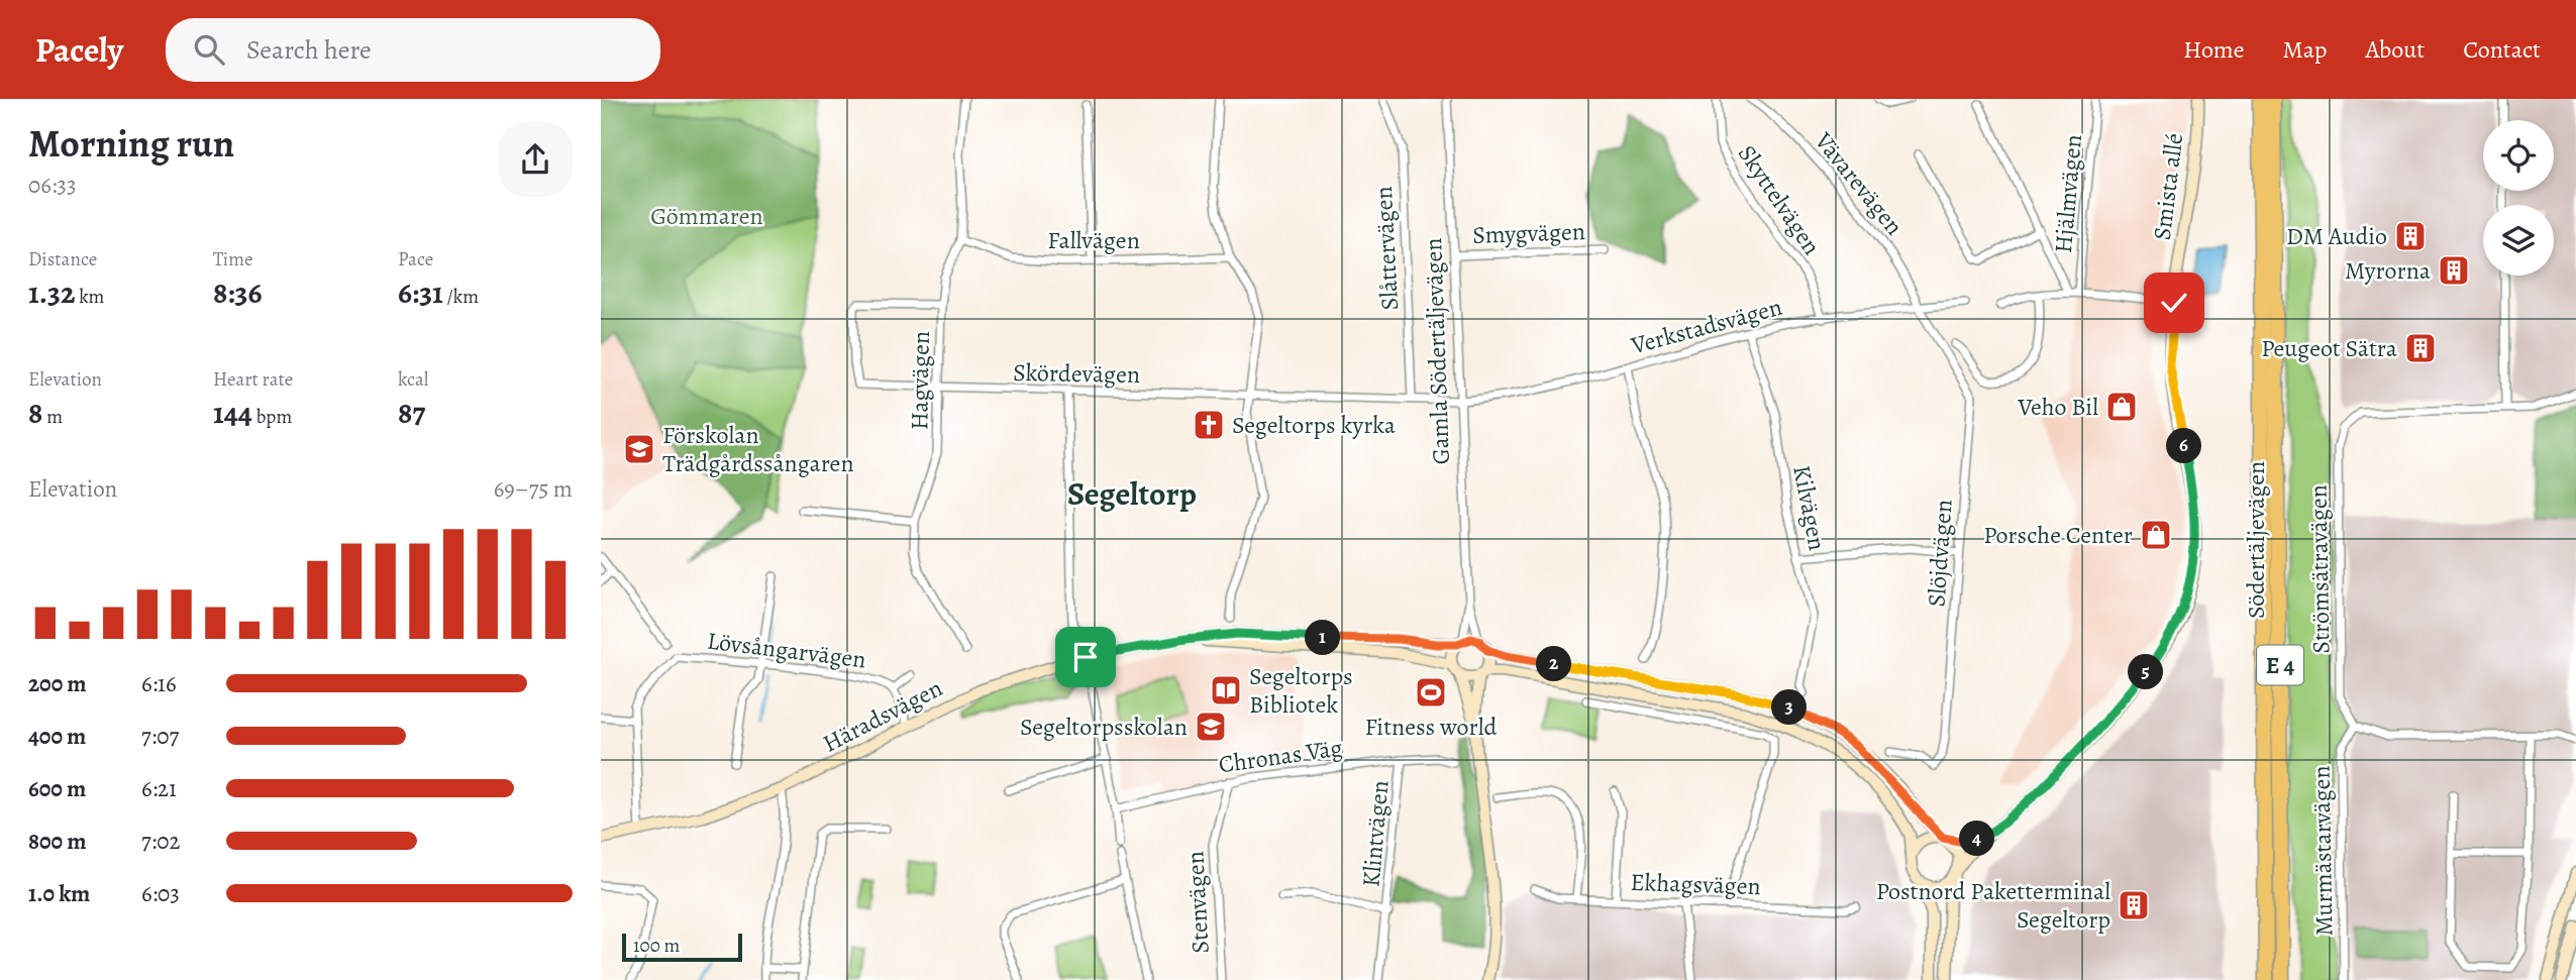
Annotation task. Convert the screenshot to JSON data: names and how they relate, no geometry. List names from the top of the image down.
{
  "streets": {
    "highway": ["Södertäljevägen", "E 4"],
    "street": [
      "Vävarevägen",
      "Smista allé",
      "Hjälmvägen",
      "Skyttelvägen",
      "Smygvägen",
      "Fallvägen",
      "Slåttervägen",
      "Verkstadsvägen",
      "Gamla Södertäljevägen",
      "Skördevägen",
      "Hagvägen",
      "Kilvägen",
      "Slöjdvägen",
      "Strömsätravägen",
      "Lövsångarvägen",
      "Häradsvägen",
      "Chronas Väg",
      "Klintvägen",
      "Murmästarvägen",
      "Ekhagsvägen",
      "Stenvägen"
    ]
  },
  "crossings": [
    ["Vävarevägen", "Verkstadsvägen"],
    ["Vävarevägen", "Slöjdvägen"],
    ["Skyttelvägen", "Verkstadsvägen"],
    ["Smygvägen", "Gamla Södertäljevägen"],
    ["Fallvägen", "Hagvägen"],
    ["Slåttervägen", "Skördevägen"],
    ["Verkstadsvägen", "Gamla Södertäljevägen"],
    ["Verkstadsvägen", "Skördevägen"],
    ["Verkstadsvägen", "Kilvägen"],
    ["Verkstadsvägen", "Slöjdvägen"],
    ["Gamla Södertäljevägen", "Skördevägen"],
    ["Gamla Södertäljevägen", "Häradsvägen"],
    ["Skördevägen", "Hagvägen"],
    ["Strömsätravägen", "Murmästarvägen"],
    ["Lövsångarvägen", "Häradsvägen"],
    ["Chronas Väg", "Klintvägen"],
    ["Chronas Väg", "Stenvägen"]
  ],
  "districts": ["Segeltorp"],
  "parks": ["Gömmaren"],
  "places": {
    "building": [
      "DM Audio",
      "Myrorna",
      "Peugeot Sätra",
      "Postnord Paketterminal Segeltorp"
    ],
    "shop": ["Veho Bil", "Porsche Center"],
    "church": ["Segeltorps kyrka"],
    "school or university": ["Förskolan Trädgårdssångaren", "Segeltorpsskolan"],
    "library": ["Segeltorps Bibliotek"],
    "sports": ["Fitness world"]
  },
  "scale_bar": "100 m",
  "page": {
    "header": "Pacely",
    "search": "Search here",
    "nav": [
      "Home",
      "Map",
      "About",
      "Contact"
    ],
    "heading": ["Morning run", "06:33"],
    "stats": [
      ["Distance", "1.32 km"],
      ["Time", "8:36"],
      ["Pace", "6:31 /km"],
      ["Elevation", "8 m"],
      ["Heart rate", "144 bpm"],
      ["kcal", "87"]
    ],
    "pins": [
      "6",
      "1",
      "2",
      "5",
      "3",
      "4"
    ],
    "chart": ["Elevation", "69–75 m"],
    "list": [
      {
        "name": "200 m",
        "note": "6:16"
      },
      {
        "name": "400 m",
        "note": "7:07"
      },
      {
        "name": "600 m",
        "note": "6:21"
      },
      {
        "name": "800 m",
        "note": "7:02"
      },
      {
        "name": "1.0 km",
        "note": "6:03"
      }
    ],
    "scale": "100 m"
  }
}
